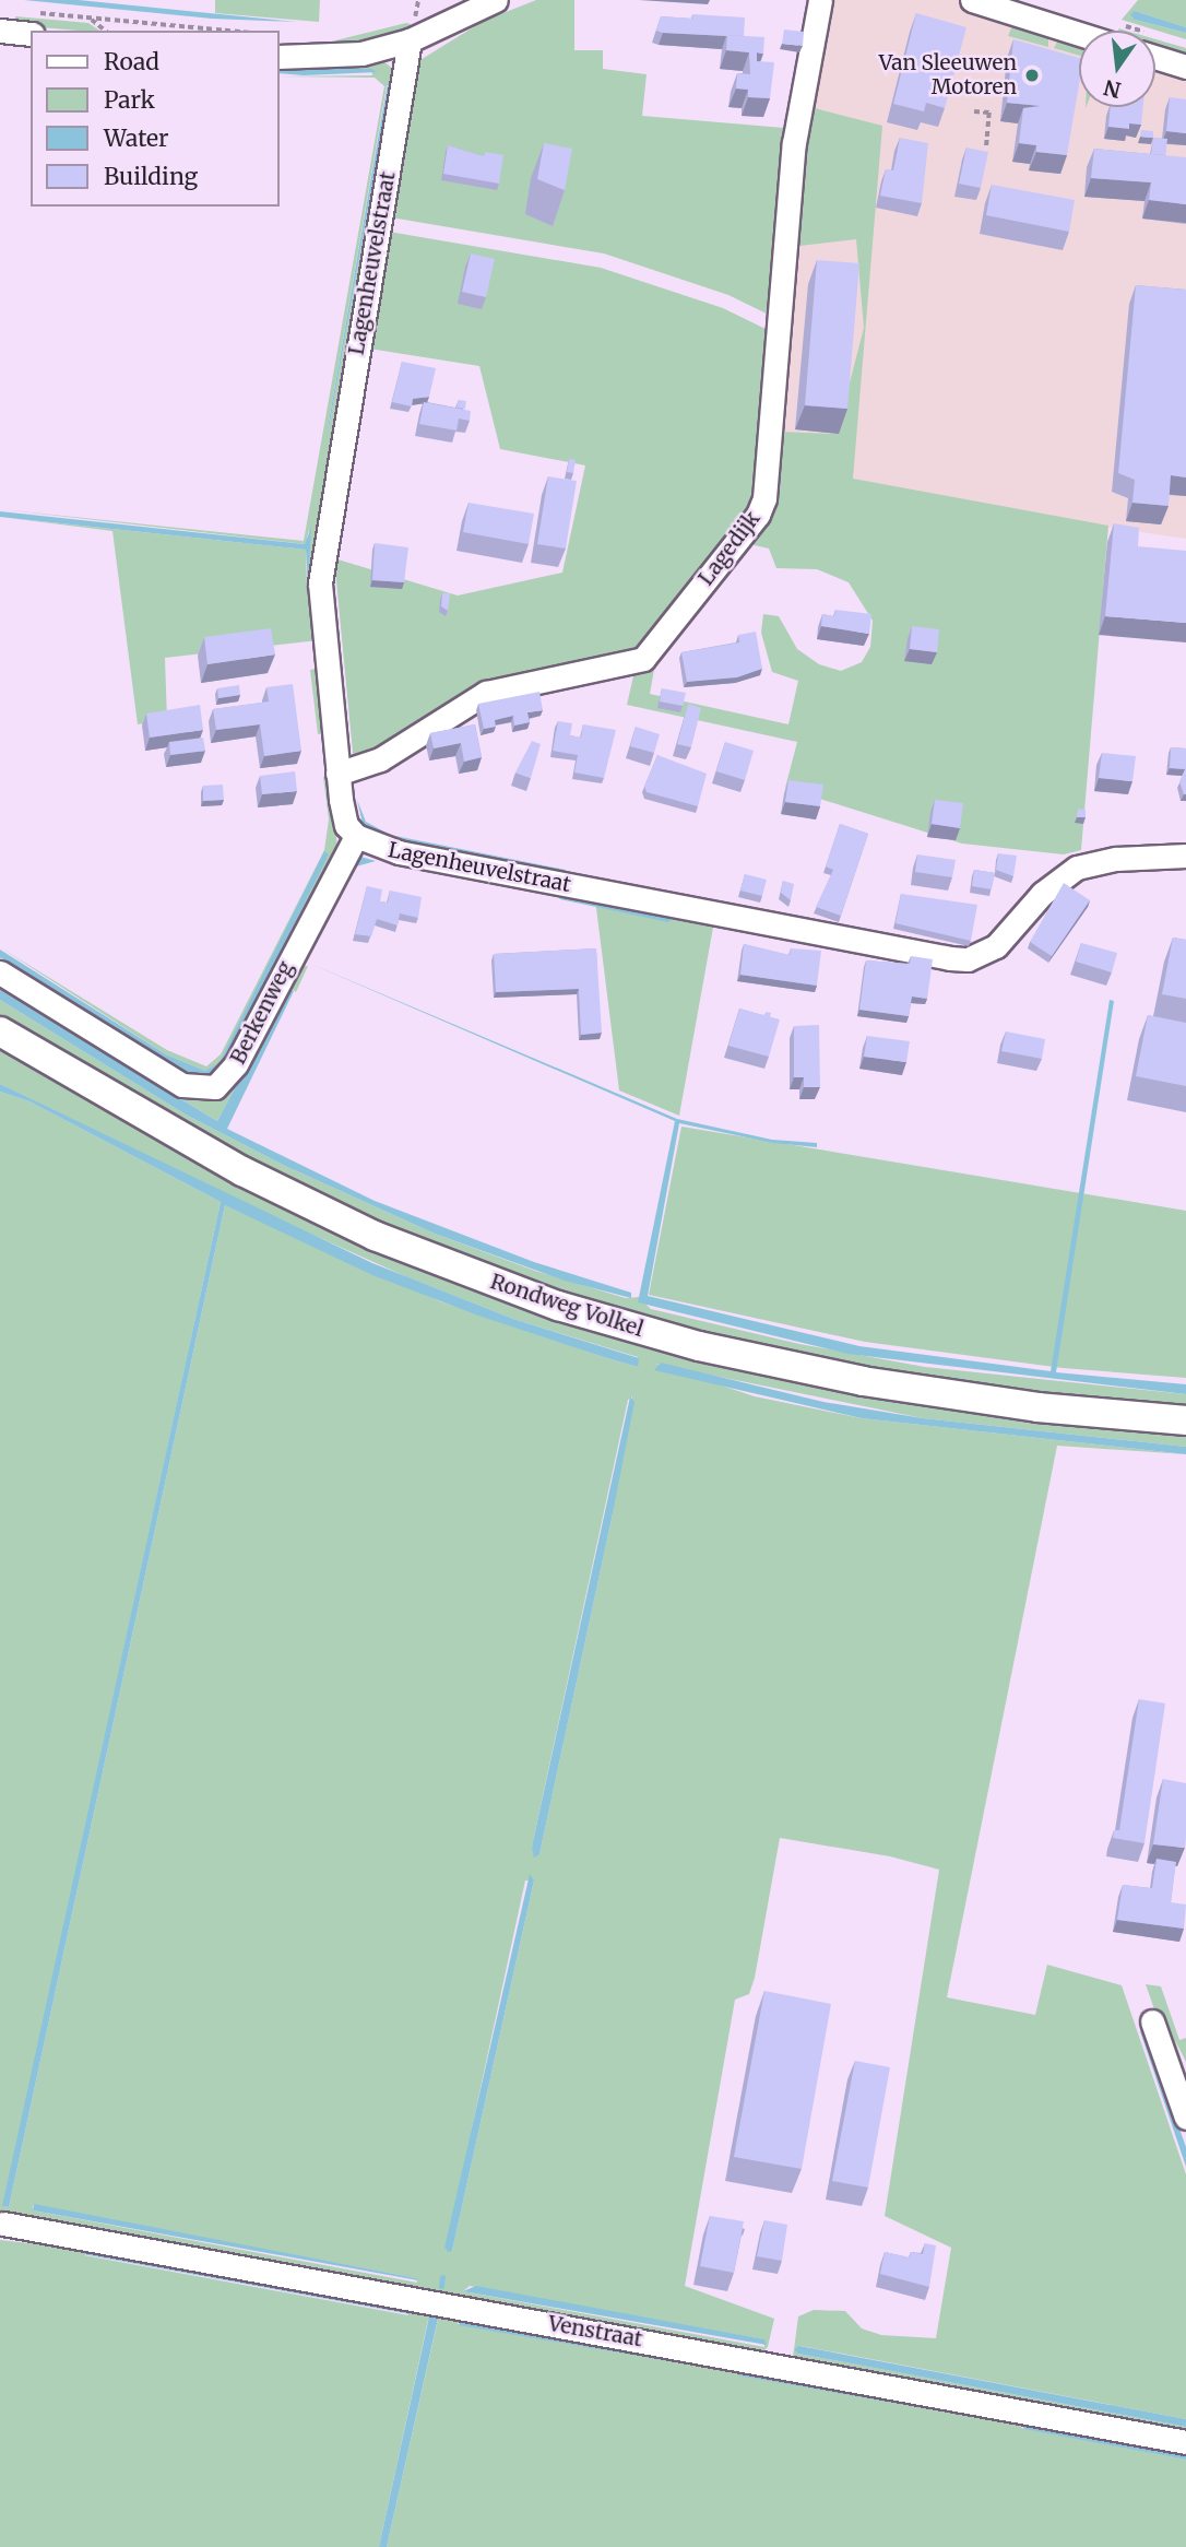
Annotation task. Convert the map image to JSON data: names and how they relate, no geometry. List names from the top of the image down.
{
  "streets": {
    "main road": ["Rondweg Volkel"],
    "street": [
      "Lagenheuvelstraat",
      "Lagedijk",
      "Berkenweg",
      "Venstraat"
    ]
  },
  "crossings": [
    ["Lagenheuvelstraat", "Lagedijk"],
    ["Lagenheuvelstraat", "Berkenweg"]
  ],
  "places": ["Van Sleeuwen Motoren"],
  "legend": [
    "Road",
    "Park",
    "Water",
    "Building"
  ],
  "north": "bottom"
}
